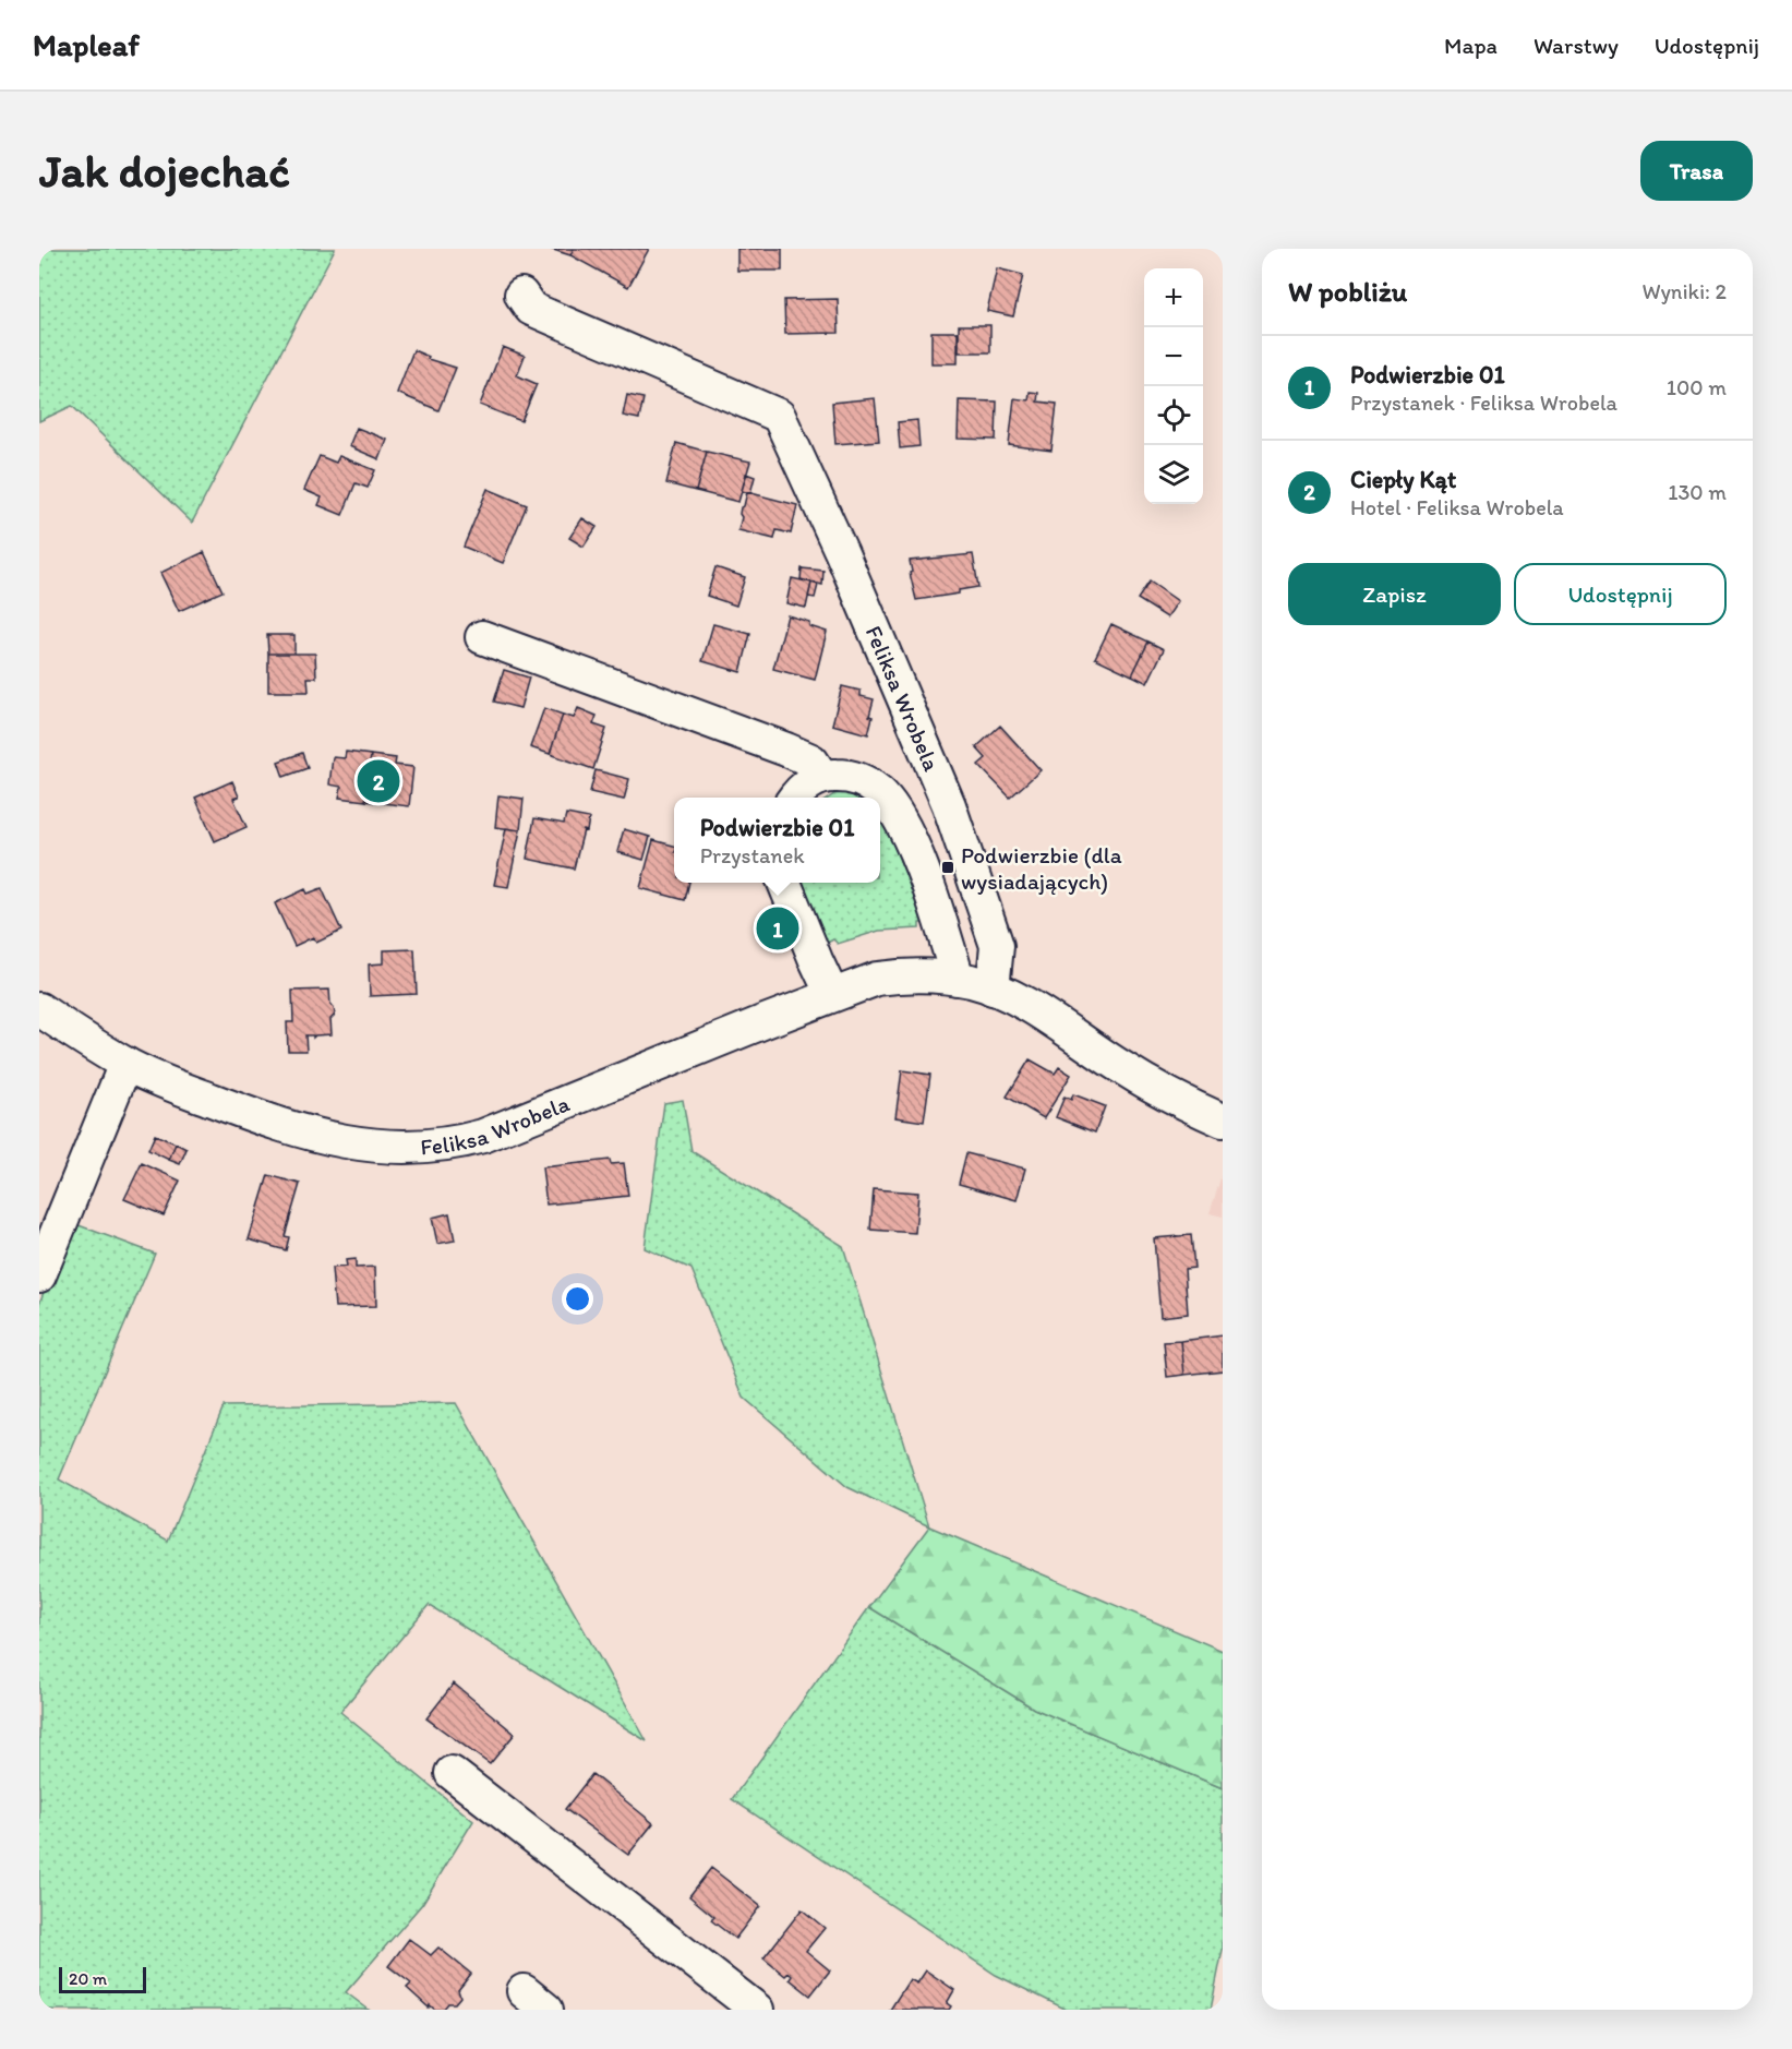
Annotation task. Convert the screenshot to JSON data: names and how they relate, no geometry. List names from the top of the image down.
{
  "streets": {
    "street": ["Feliksa Wrobela"]
  },
  "places": {
    "transit": ["Podwierzbie (dla wysiadających)"]
  },
  "scale_bar": "20 m",
  "page": {
    "header": "Mapleaf",
    "nav": ["Mapa", "Warstwy", "Udostępnij"],
    "buttons": [
      "Trasa",
      ["Zapisz", "Udostępnij"]
    ],
    "title": "Jak dojechać",
    "heading": ["W pobliżu", "Wyniki: 2"],
    "map_buttons": ["+", "−"],
    "list": [
      {
        "mark": "1",
        "name": "Podwierzbie 01",
        "note": "Przystanek · Feliksa Wrobela",
        "value": "100 m"
      },
      {
        "mark": "2",
        "name": "Ciepły Kąt",
        "note": "Hotel · Feliksa Wrobela",
        "value": "130 m"
      }
    ],
    "pins": ["2", "1"],
    "popup": ["Podwierzbie 01", "Przystanek"],
    "scale": "20 m"
  }
}
